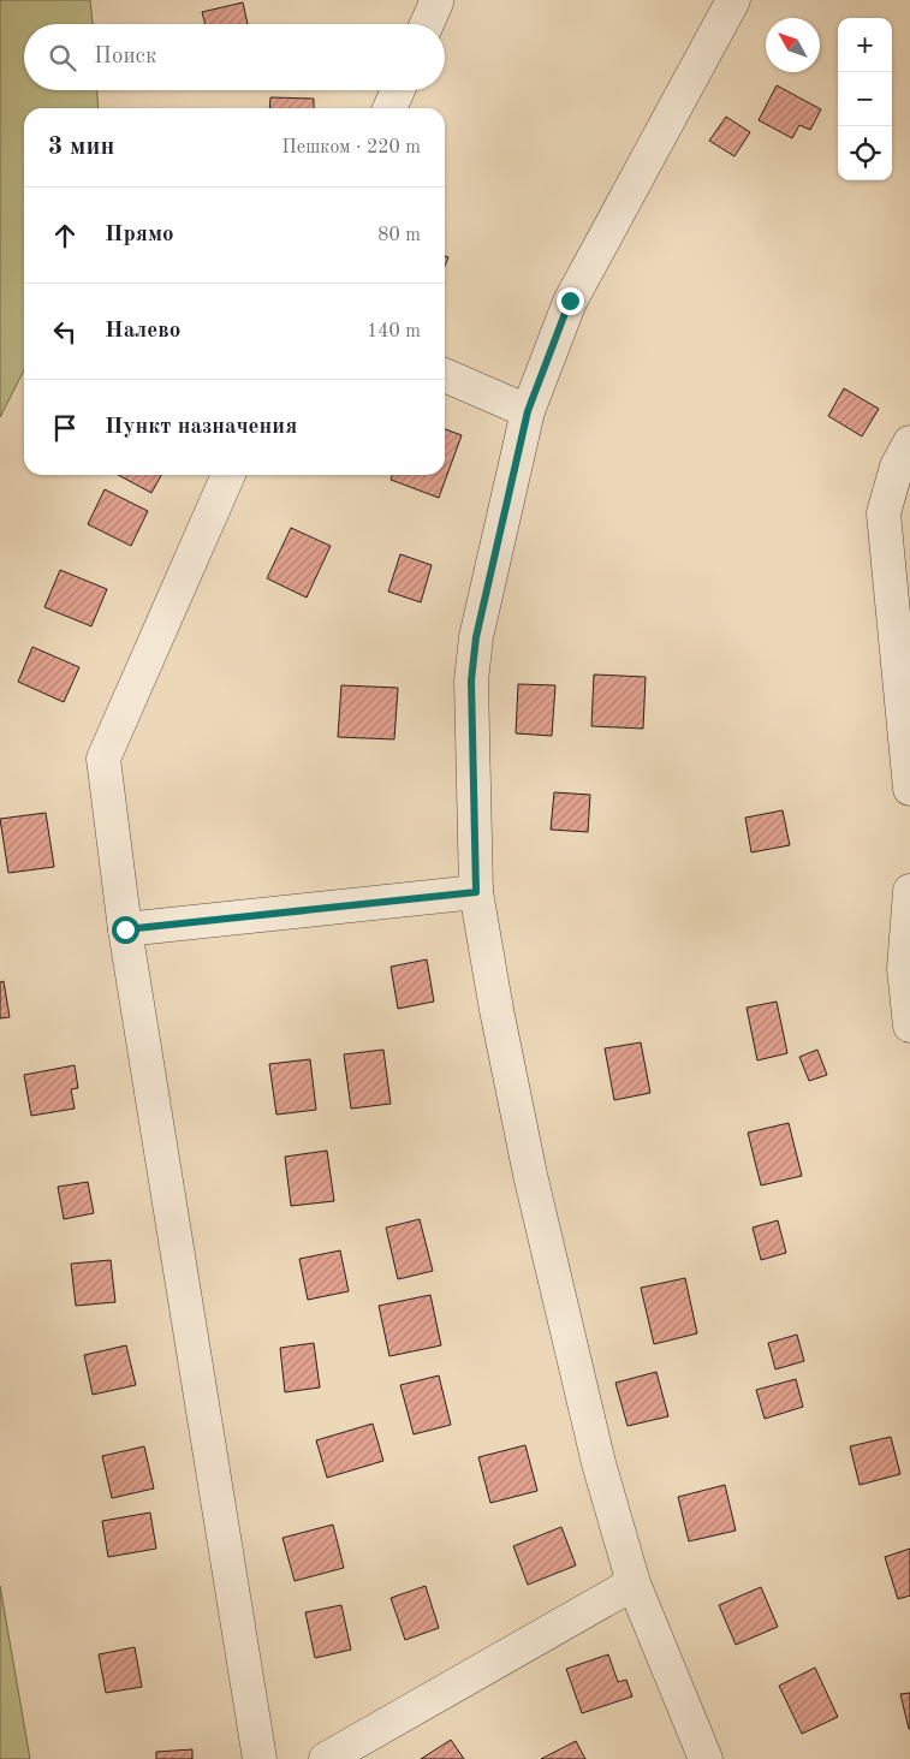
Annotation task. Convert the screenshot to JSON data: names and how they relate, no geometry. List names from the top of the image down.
{
  "north": "top left",
  "page": {
    "map_buttons": ["+", "−"],
    "search": "Поиск",
    "heading": ["3 мин", "Пешком · 220 m"],
    "list": [
      ["Прямо", "80 m"],
      ["Налево", "140 m"],
      "Пункт назначения"
    ]
  }
}
